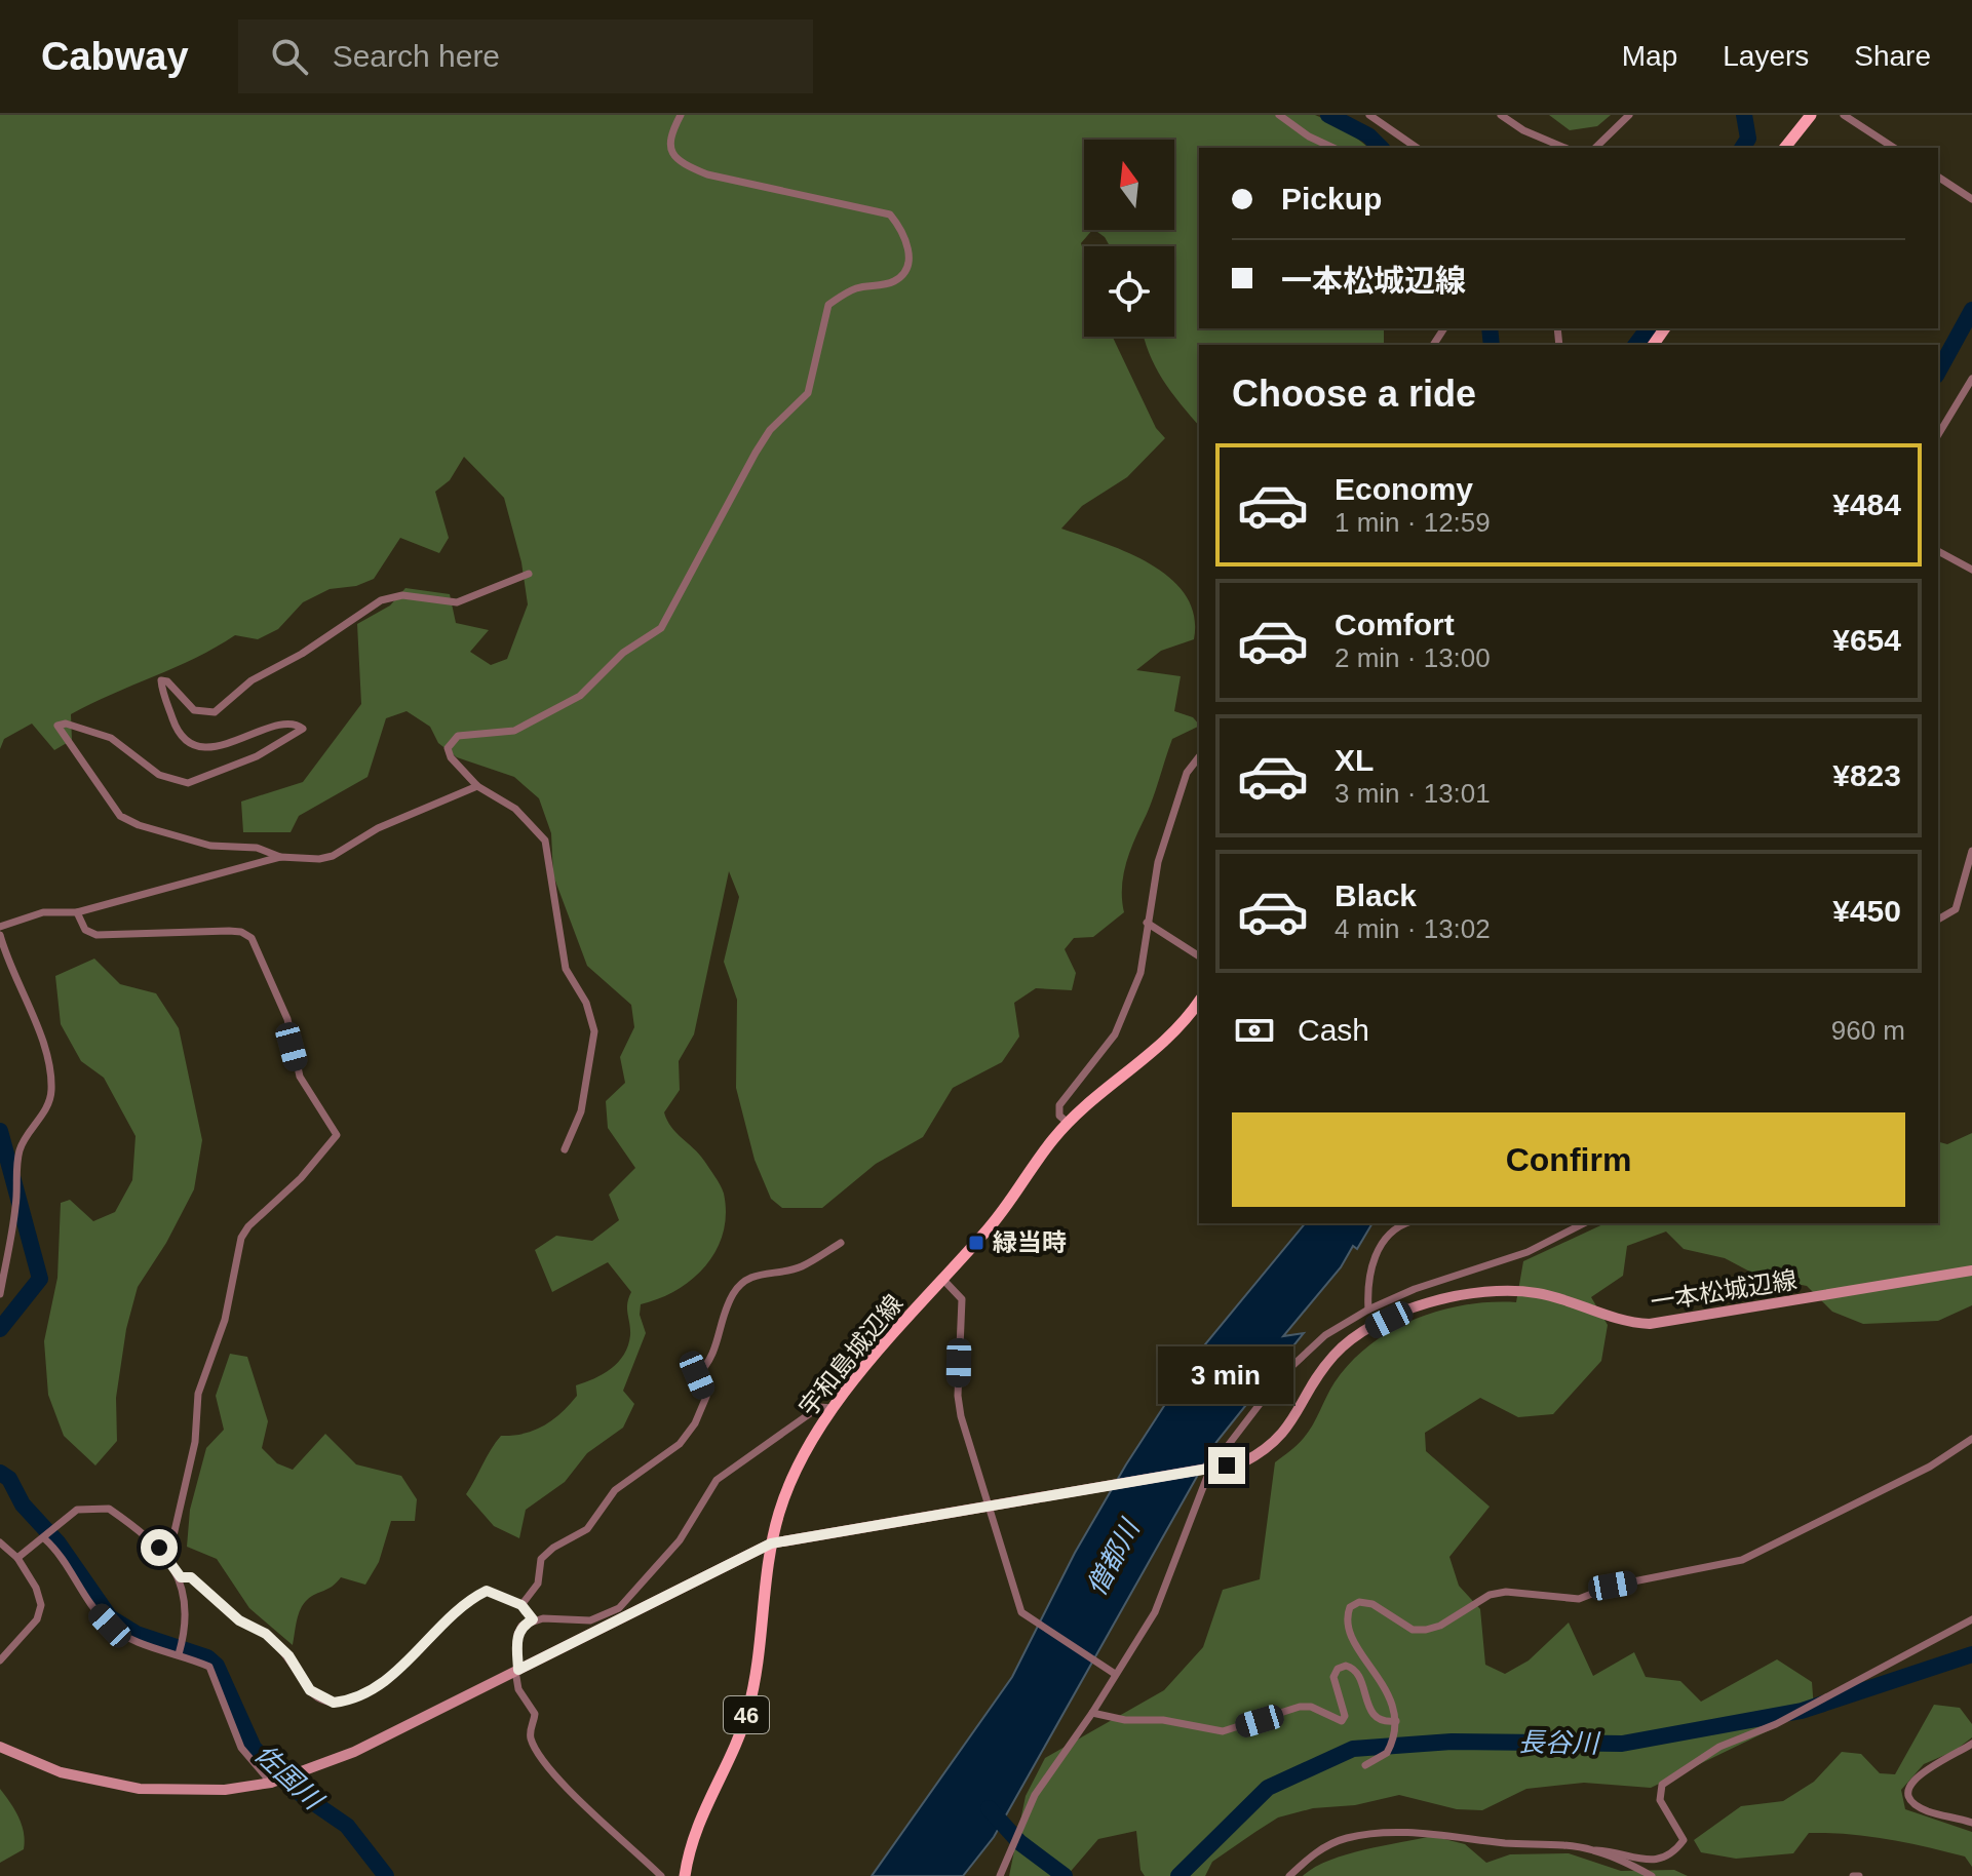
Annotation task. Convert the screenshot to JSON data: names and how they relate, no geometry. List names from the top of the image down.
{
  "streets": {
    "main road": ["一本松城辺線", "宇和島城辺線", "46"]
  },
  "crossings": [
    ["一本松城辺線", "宇和島城辺線"]
  ],
  "water": ["僧都川", "長谷川", "佐国川"],
  "places": {
    "transit": ["緑当時"]
  },
  "north": "top",
  "page": {
    "header": "Cabway",
    "search": "Search here",
    "nav": ["Map", "Layers", "Share"],
    "banner": ["Pickup", "一本松城辺線"],
    "heading": "Choose a ride",
    "list": [
      {
        "name": "Economy",
        "note": "1 min · 12:59",
        "value": "¥484"
      },
      {
        "name": "Comfort",
        "note": "2 min · 13:00",
        "value": "¥654"
      },
      {
        "name": "XL",
        "note": "3 min · 13:01",
        "value": "¥823"
      },
      {
        "name": "Black",
        "note": "4 min · 13:02",
        "value": "¥450"
      }
    ],
    "pay": ["Cash", "960 m"],
    "buttons": "Confirm",
    "bubble": "3 min"
  }
}
